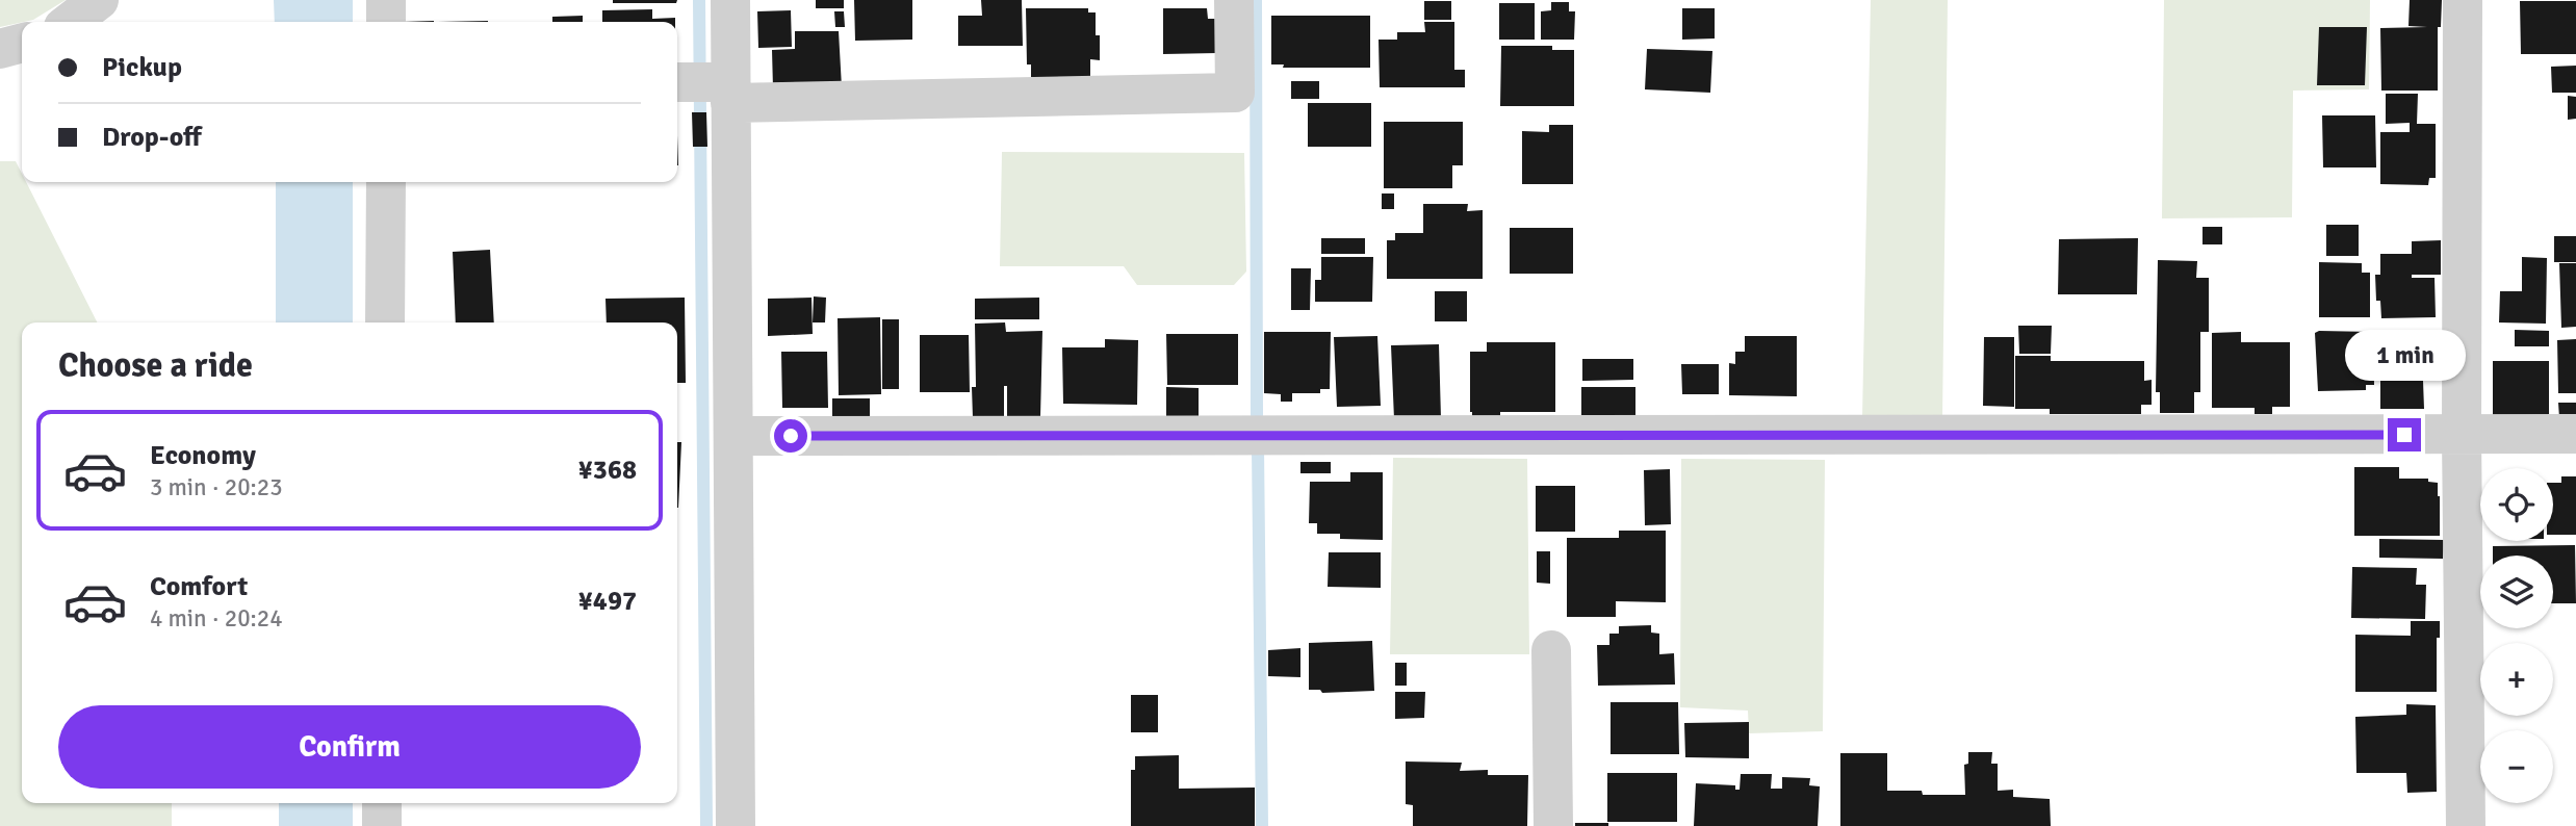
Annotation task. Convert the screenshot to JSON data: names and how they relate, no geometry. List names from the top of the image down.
{
  "page": {
    "banner": ["Pickup", "Drop-off"],
    "heading": "Choose a ride",
    "bubble": "1 min",
    "list": [
      {
        "name": "Economy",
        "note": "3 min · 20:23",
        "value": "¥368"
      },
      {
        "name": "Comfort",
        "note": "4 min · 20:24",
        "value": "¥497"
      }
    ],
    "map_buttons": ["+", "−"],
    "buttons": "Confirm"
  }
}
